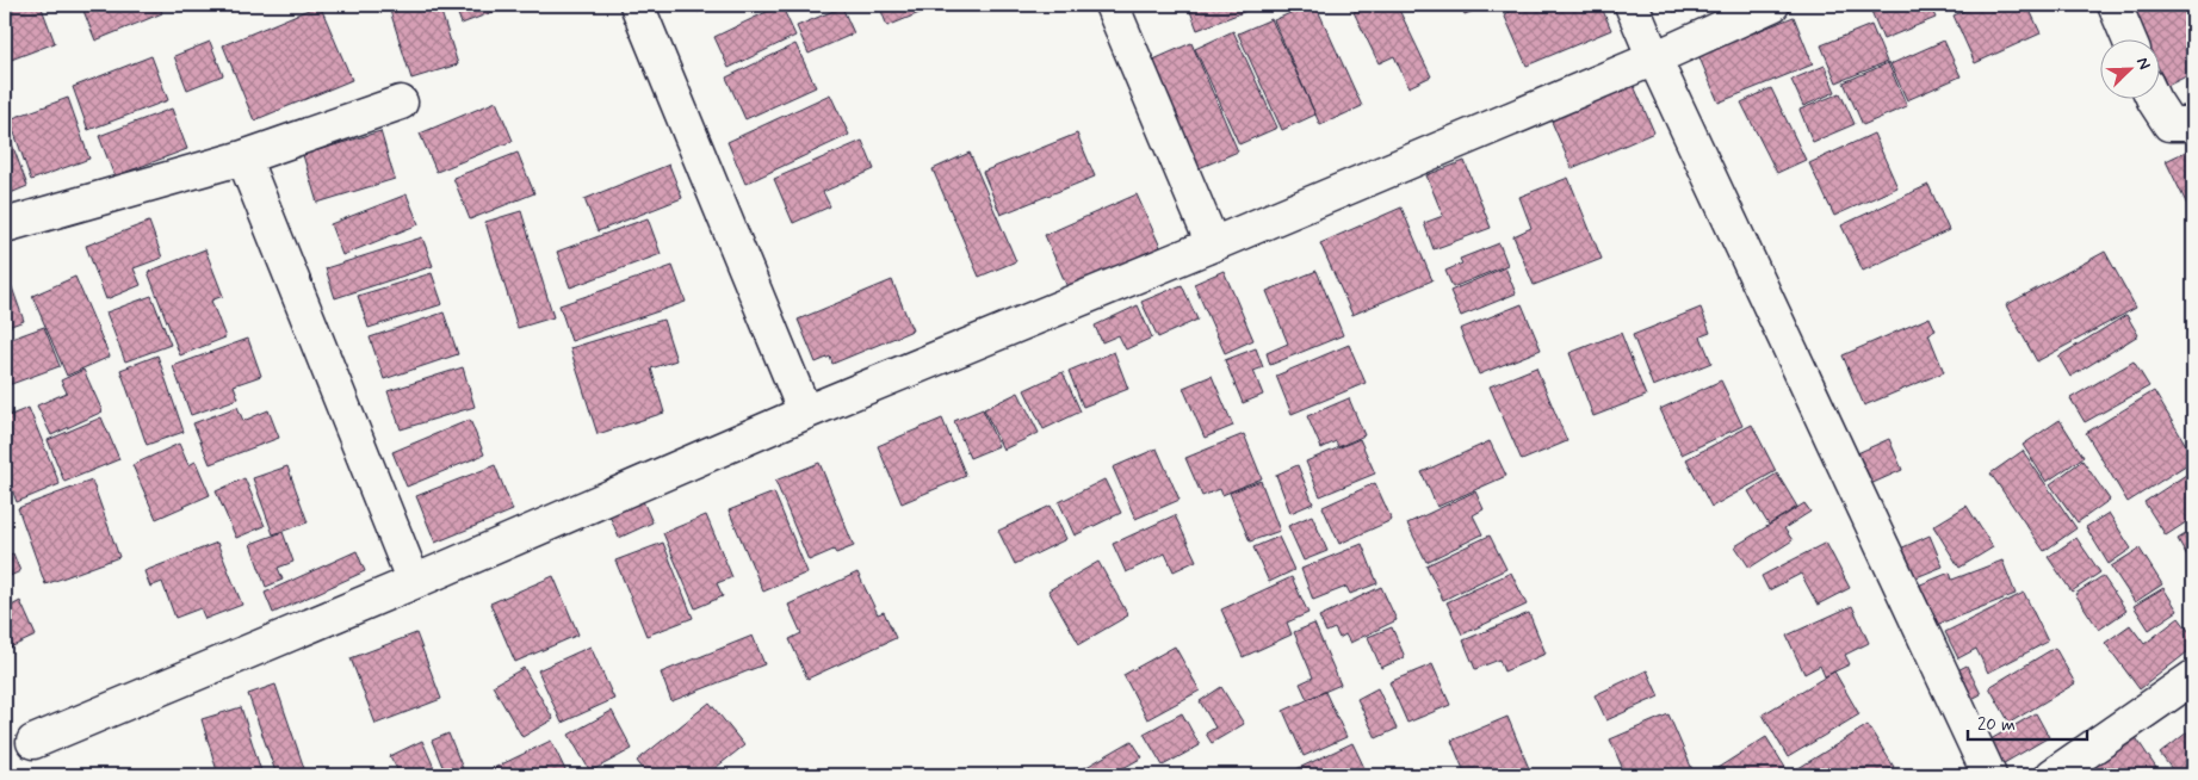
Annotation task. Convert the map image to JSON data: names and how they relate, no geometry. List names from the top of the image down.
{
  "scale_bar": "20 m",
  "north": "top right"
}
